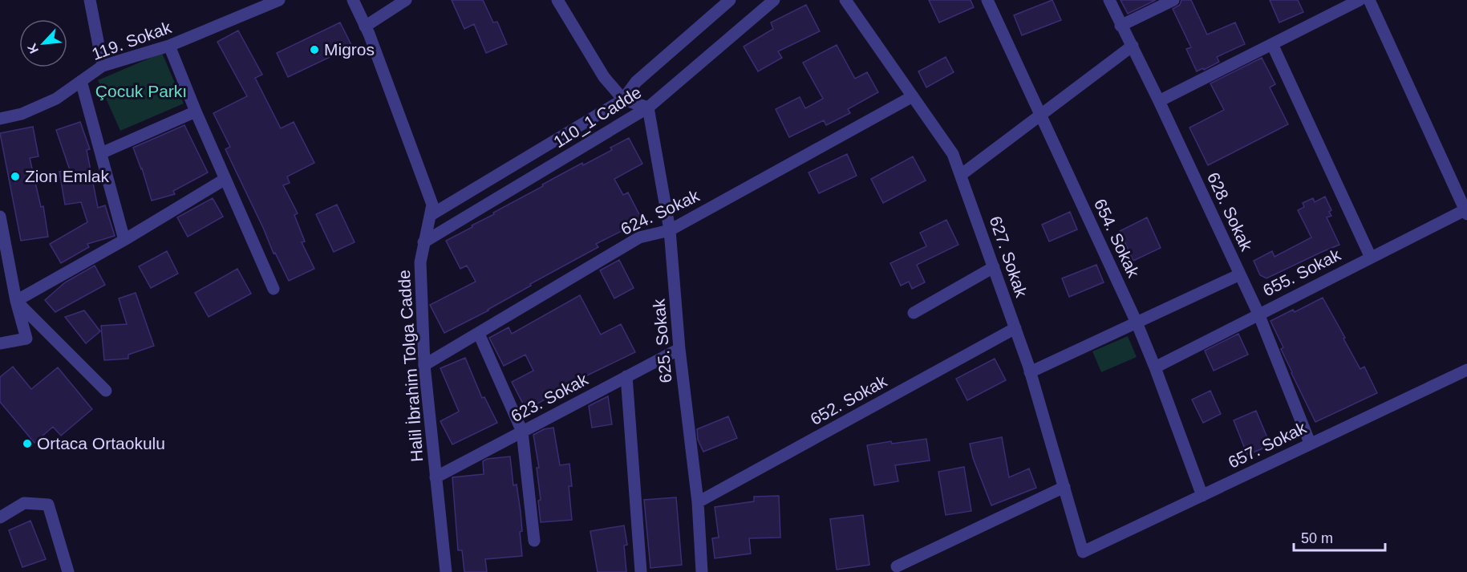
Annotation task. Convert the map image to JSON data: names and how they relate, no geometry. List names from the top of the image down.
{
  "streets": {
    "street": [
      "119. Sokak",
      "110_1 Cadde",
      "628. Sokak",
      "624. Sokak",
      "654. Sokak",
      "627. Sokak",
      "655. Sokak",
      "625. Sokak",
      "Halil İbrahim Tolga Cadde",
      "623. Sokak",
      "652. Sokak",
      "657. Sokak"
    ]
  },
  "crossings": [
    ["110_1 Cadde", "625. Sokak"],
    ["110_1 Cadde", "Halil İbrahim Tolga Cadde"],
    ["628. Sokak", "655. Sokak"],
    ["628. Sokak", "657. Sokak"],
    ["624. Sokak", "627. Sokak"],
    ["624. Sokak", "625. Sokak"],
    ["624. Sokak", "Halil İbrahim Tolga Cadde"],
    ["654. Sokak", "655. Sokak"],
    ["654. Sokak", "657. Sokak"],
    ["627. Sokak", "652. Sokak"],
    ["627. Sokak", "657. Sokak"],
    ["625. Sokak", "623. Sokak"],
    ["625. Sokak", "652. Sokak"],
    ["Halil İbrahim Tolga Cadde", "623. Sokak"]
  ],
  "parks": ["Çocuk Parkı"],
  "places": ["Migros", "Zion Emlak", "Ortaca Ortaokulu"],
  "scale_bar": "50 m",
  "north": "bottom left"
}
